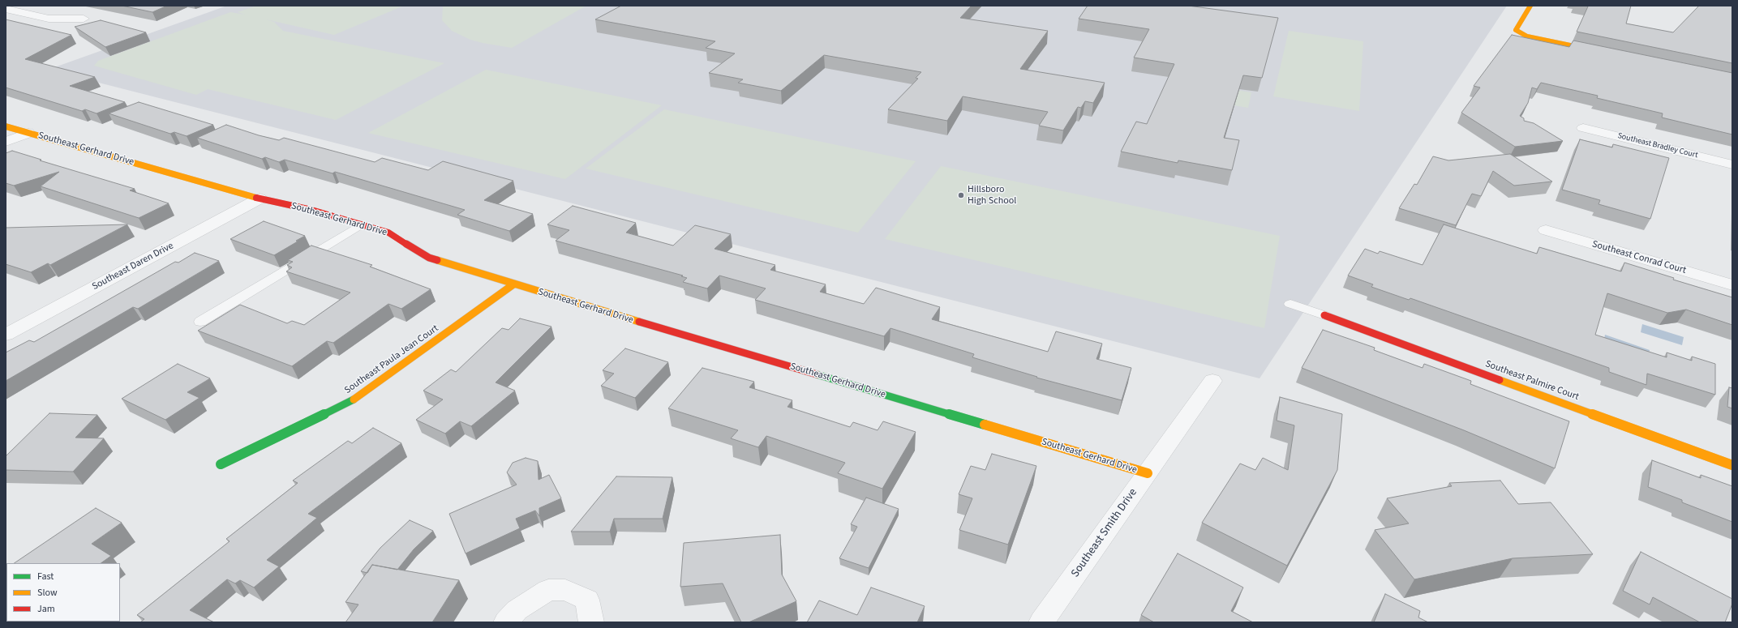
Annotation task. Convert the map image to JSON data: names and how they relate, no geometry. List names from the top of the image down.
{
  "streets": {
    "street": [
      "Southeast Bradley Court",
      "Southeast Gerhard Drive",
      "Southeast Conrad Court",
      "Southeast Daren Drive",
      "Southeast Paula Jean Court",
      "Southeast Palmire Court",
      "Southeast Smith Drive"
    ]
  },
  "crossings": [
    ["Southeast Gerhard Drive", "Southeast Daren Drive"],
    ["Southeast Gerhard Drive", "Southeast Paula Jean Court"],
    ["Southeast Gerhard Drive", "Southeast Smith Drive"]
  ],
  "places": ["Hillsboro High School"],
  "legend": ["Fast", "Slow", "Jam"]
}
